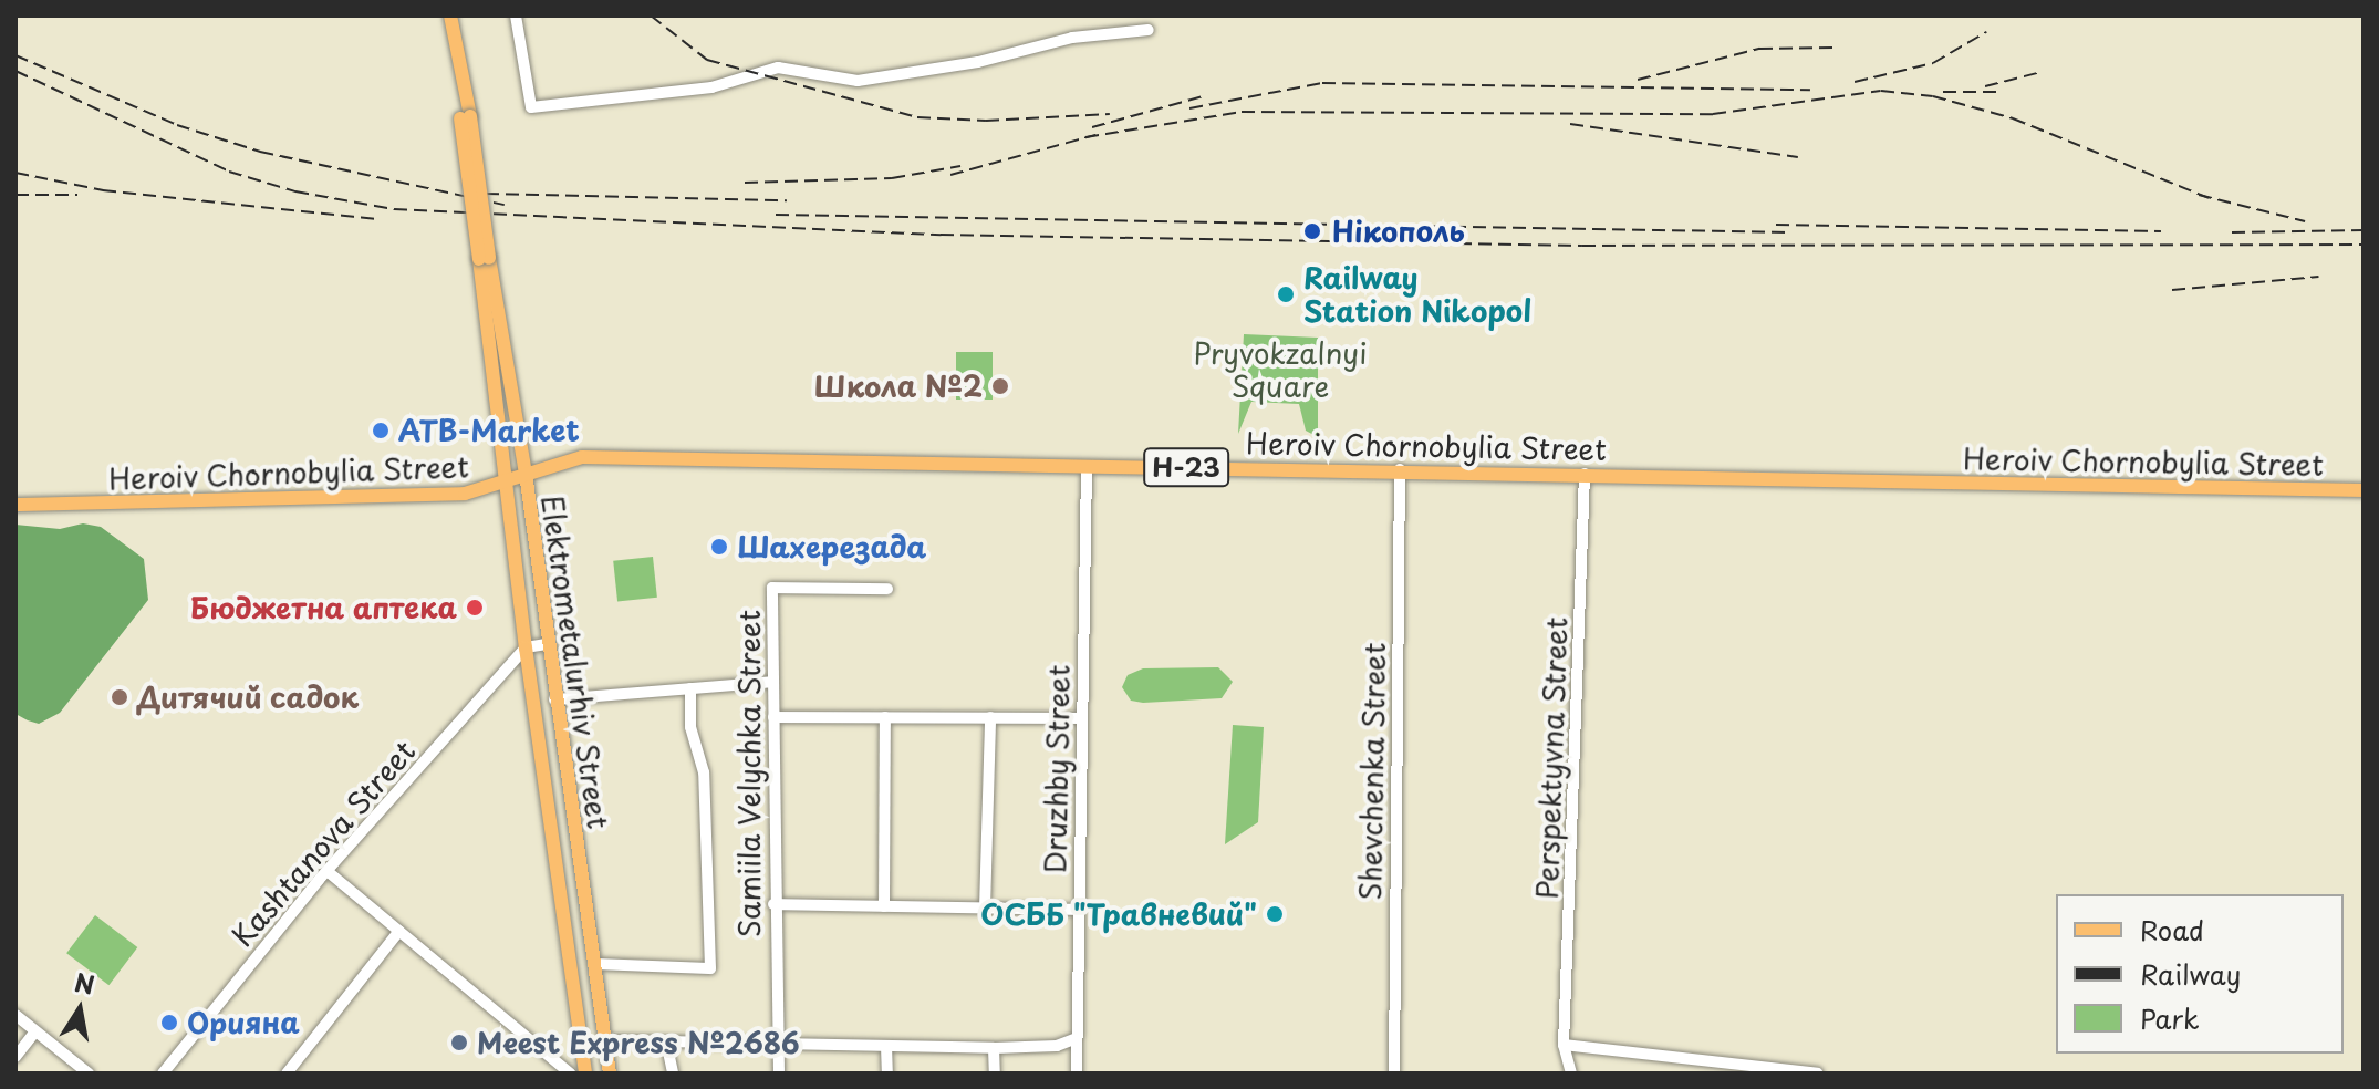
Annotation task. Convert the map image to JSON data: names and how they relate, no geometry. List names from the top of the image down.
{
  "streets": {
    "main road": ["Heroiv Chornobylia Street", "Н-23", "Elektrometalurhiv Street"],
    "street": [
      "Perspektyvna Street",
      "Druzhby Street",
      "Shevchenka Street",
      "Samiila Velychka Street",
      "Kashtanova Street"
    ]
  },
  "crossings": [
    ["Heroiv Chornobylia Street", "Elektrometalurhiv Street"],
    ["Heroiv Chornobylia Street", "Perspektyvna Street"],
    ["Heroiv Chornobylia Street", "Druzhby Street"],
    ["Heroiv Chornobylia Street", "Shevchenka Street"],
    ["Elektrometalurhiv Street", "Kashtanova Street"]
  ],
  "parks": ["Pryvokzalnyi Square"],
  "places": [
    "Нікополь",
    "Railway Station Nikopol",
    "Школа №2",
    "ATB-Market",
    "Шахерезада",
    "Бюджетна аптека",
    "Дитячий садок",
    "ОСББ \"Травневий\"",
    "Орияна",
    "Meest Express №2686"
  ],
  "legend": ["Road", "Railway", "Park"],
  "north": "top"
}
